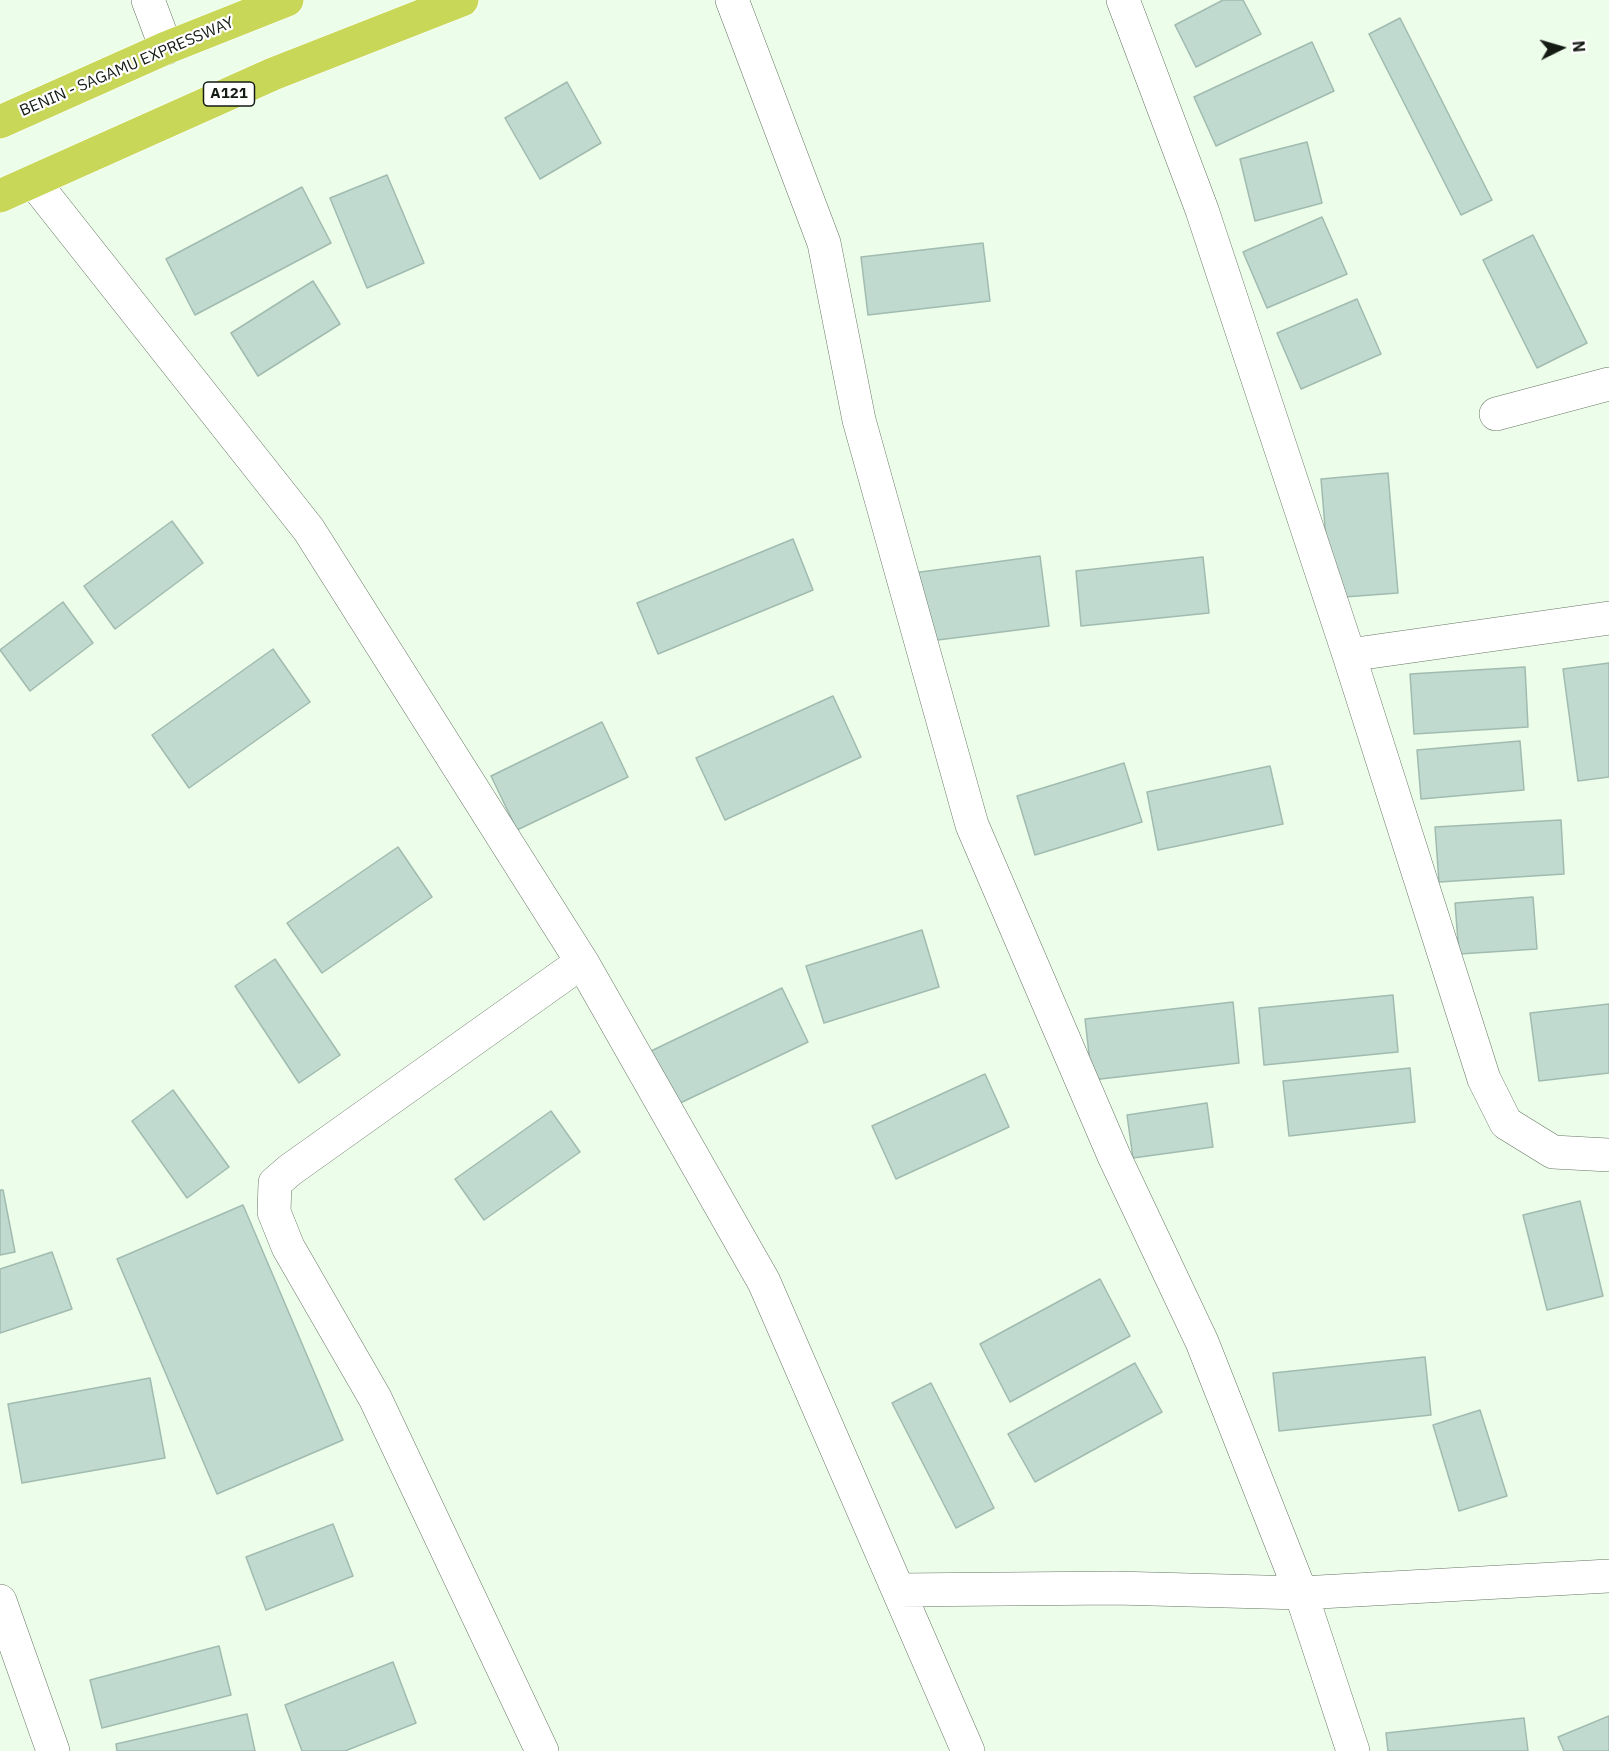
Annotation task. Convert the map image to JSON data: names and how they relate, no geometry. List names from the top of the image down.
{
  "streets": {
    "highway": ["BENIN - SAGAMU EXPRESSWAY", "A121"]
  },
  "north": "right"
}
